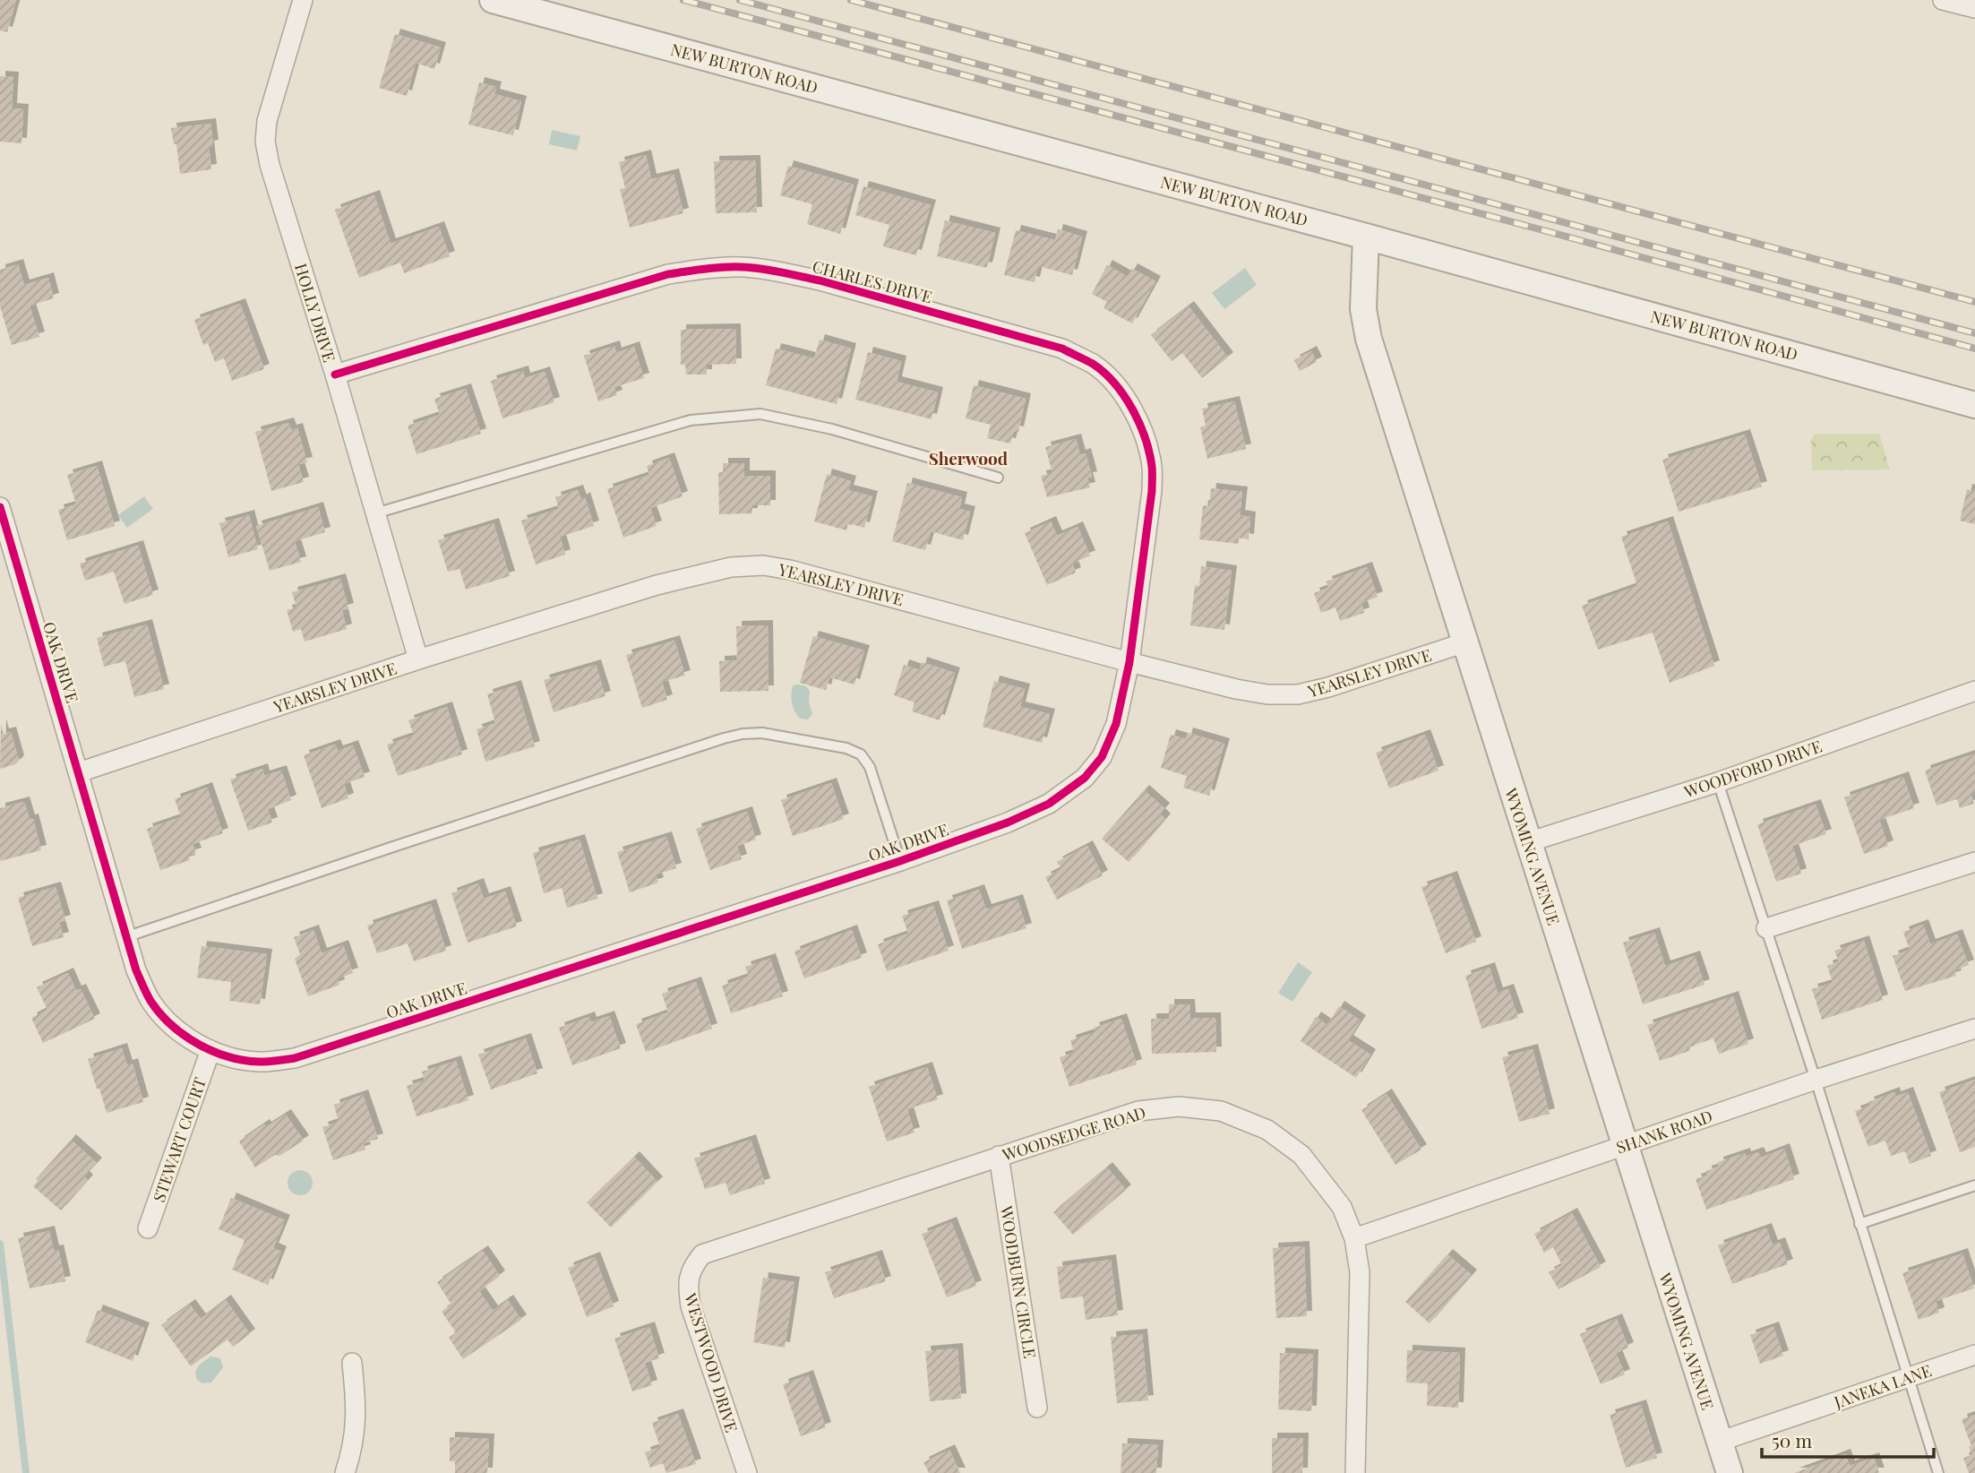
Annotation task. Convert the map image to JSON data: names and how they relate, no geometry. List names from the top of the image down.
{
  "streets": {
    "street": [
      "NEW BURTON ROAD",
      "CHARLES DRIVE",
      "HOLLY DRIVE",
      "YEARSLEY DRIVE",
      "OAK DRIVE",
      "WOODFORD DRIVE",
      "WYOMING AVENUE",
      "SHANK ROAD",
      "WOODSEDGE ROAD",
      "STEWART COURT",
      "WOODBURN CIRCLE",
      "WESTWOOD DRIVE",
      "JANEKA LANE"
    ]
  },
  "crossings": [
    ["NEW BURTON ROAD", "WYOMING AVENUE"],
    ["CHARLES DRIVE", "HOLLY DRIVE"],
    ["CHARLES DRIVE", "YEARSLEY DRIVE"],
    ["CHARLES DRIVE", "OAK DRIVE"],
    ["HOLLY DRIVE", "YEARSLEY DRIVE"],
    ["YEARSLEY DRIVE", "OAK DRIVE"],
    ["YEARSLEY DRIVE", "WYOMING AVENUE"],
    ["OAK DRIVE", "STEWART COURT"],
    ["WOODFORD DRIVE", "WYOMING AVENUE"],
    ["WYOMING AVENUE", "SHANK ROAD"],
    ["WYOMING AVENUE", "JANEKA LANE"],
    ["SHANK ROAD", "WOODSEDGE ROAD"],
    ["WOODSEDGE ROAD", "WOODBURN CIRCLE"],
    ["WOODSEDGE ROAD", "WESTWOOD DRIVE"]
  ],
  "districts": ["Sherwood"],
  "scale_bar": "50 m"
}
